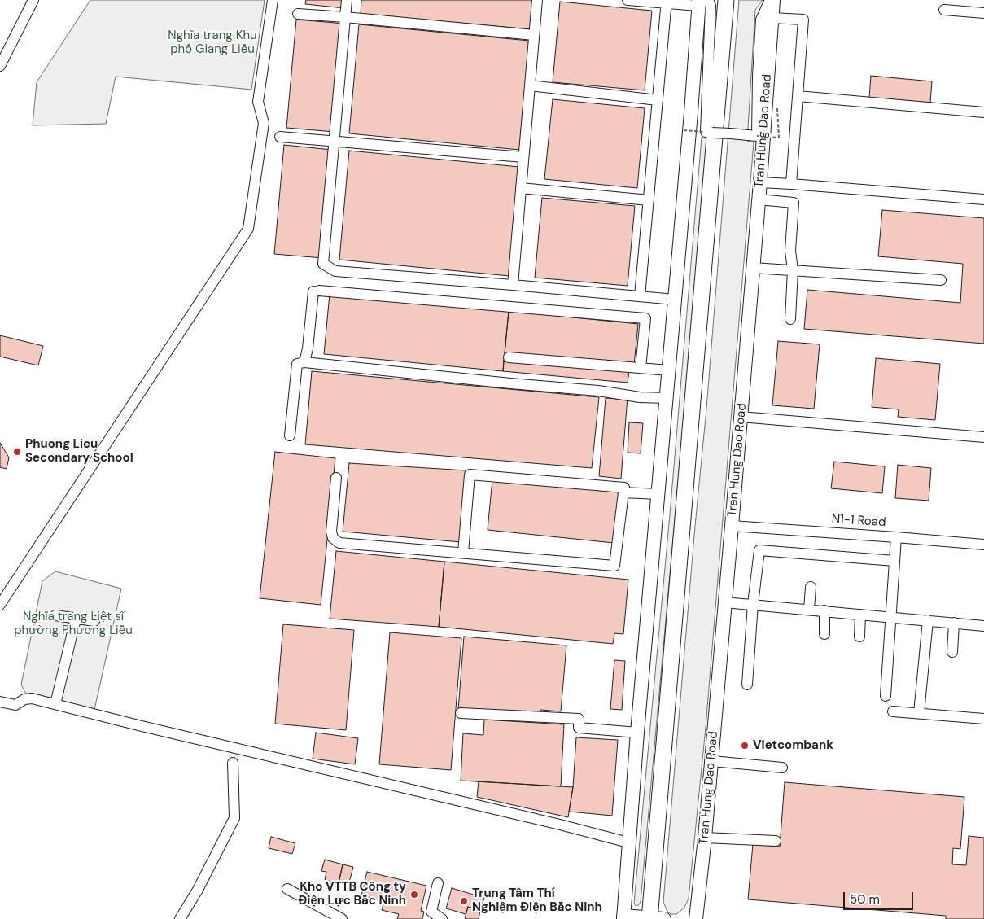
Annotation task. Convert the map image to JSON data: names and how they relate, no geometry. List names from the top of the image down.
{
  "streets": {
    "main road": ["Tran Hung Dao Road"],
    "street": ["N1-1 Road"]
  },
  "crossings": [
    ["Tran Hung Dao Road", "N1-1 Road"]
  ],
  "parks": ["Nghĩa trang Khu phố Giang Liễu", "Nghĩa trang Liệt sĩ phường Phương Liễu"],
  "places": [
    "Phuong Lieu Secondary School",
    "Vietcombank",
    "Kho VTTB Công ty Điện Lực Bắc Ninh",
    "Trung Tâm Thí Nghiệm Điện Bắc Ninh"
  ],
  "scale_bar": "50 m"
}
